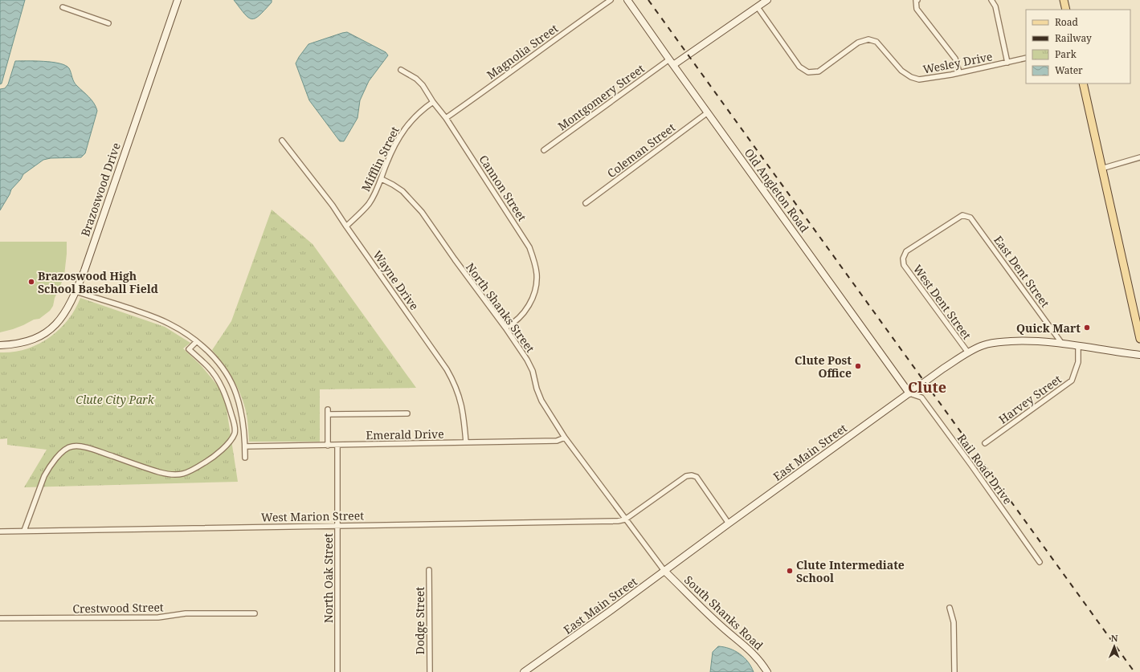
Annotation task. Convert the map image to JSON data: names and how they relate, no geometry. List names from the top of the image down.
{
  "streets": {
    "street": [
      "Magnolia Street",
      "Wesley Drive",
      "Montgomery Street",
      "Coleman Street",
      "Mifflin Street",
      "Cannon Street",
      "Brazoswood Drive",
      "Old Angleton Road",
      "East Dent Street",
      "Wayne Drive",
      "West Dent Street",
      "North Shanks Street",
      "Harvey Street",
      "Emerald Drive",
      "East Main Street",
      "Rail Road Drive",
      "West Marion Street",
      "North Oak Street",
      "Crestwood Street",
      "South Shanks Road",
      "Dodge Street"
    ]
  },
  "crossings": [
    ["Magnolia Street", "Cannon Street"],
    ["Montgomery Street", "Old Angleton Road"],
    ["Coleman Street", "Old Angleton Road"],
    ["Mifflin Street", "Cannon Street"],
    ["Mifflin Street", "Wayne Drive"],
    ["Mifflin Street", "North Shanks Street"],
    ["Cannon Street", "North Shanks Street"],
    ["Old Angleton Road", "East Main Street"],
    ["Old Angleton Road", "Rail Road Drive"],
    ["East Dent Street", "West Dent Street"],
    ["East Dent Street", "East Main Street"],
    ["Wayne Drive", "Emerald Drive"],
    ["West Dent Street", "East Main Street"],
    ["North Shanks Street", "Emerald Drive"],
    ["North Shanks Street", "East Main Street"],
    ["North Shanks Street", "West Marion Street"],
    ["North Shanks Street", "South Shanks Road"],
    ["Harvey Street", "East Main Street"],
    ["Emerald Drive", "North Oak Street"],
    ["East Main Street", "Rail Road Drive"],
    ["East Main Street", "South Shanks Road"],
    ["West Marion Street", "North Oak Street"]
  ],
  "districts": ["Clute"],
  "parks": ["Clute City Park"],
  "places": [
    "Brazoswood High School Baseball Field",
    "Quick Mart",
    "Clute Post Office",
    "Clute Intermediate School"
  ],
  "legend": [
    "Road",
    "Railway",
    "Park",
    "Water"
  ],
  "north": "top"
}
